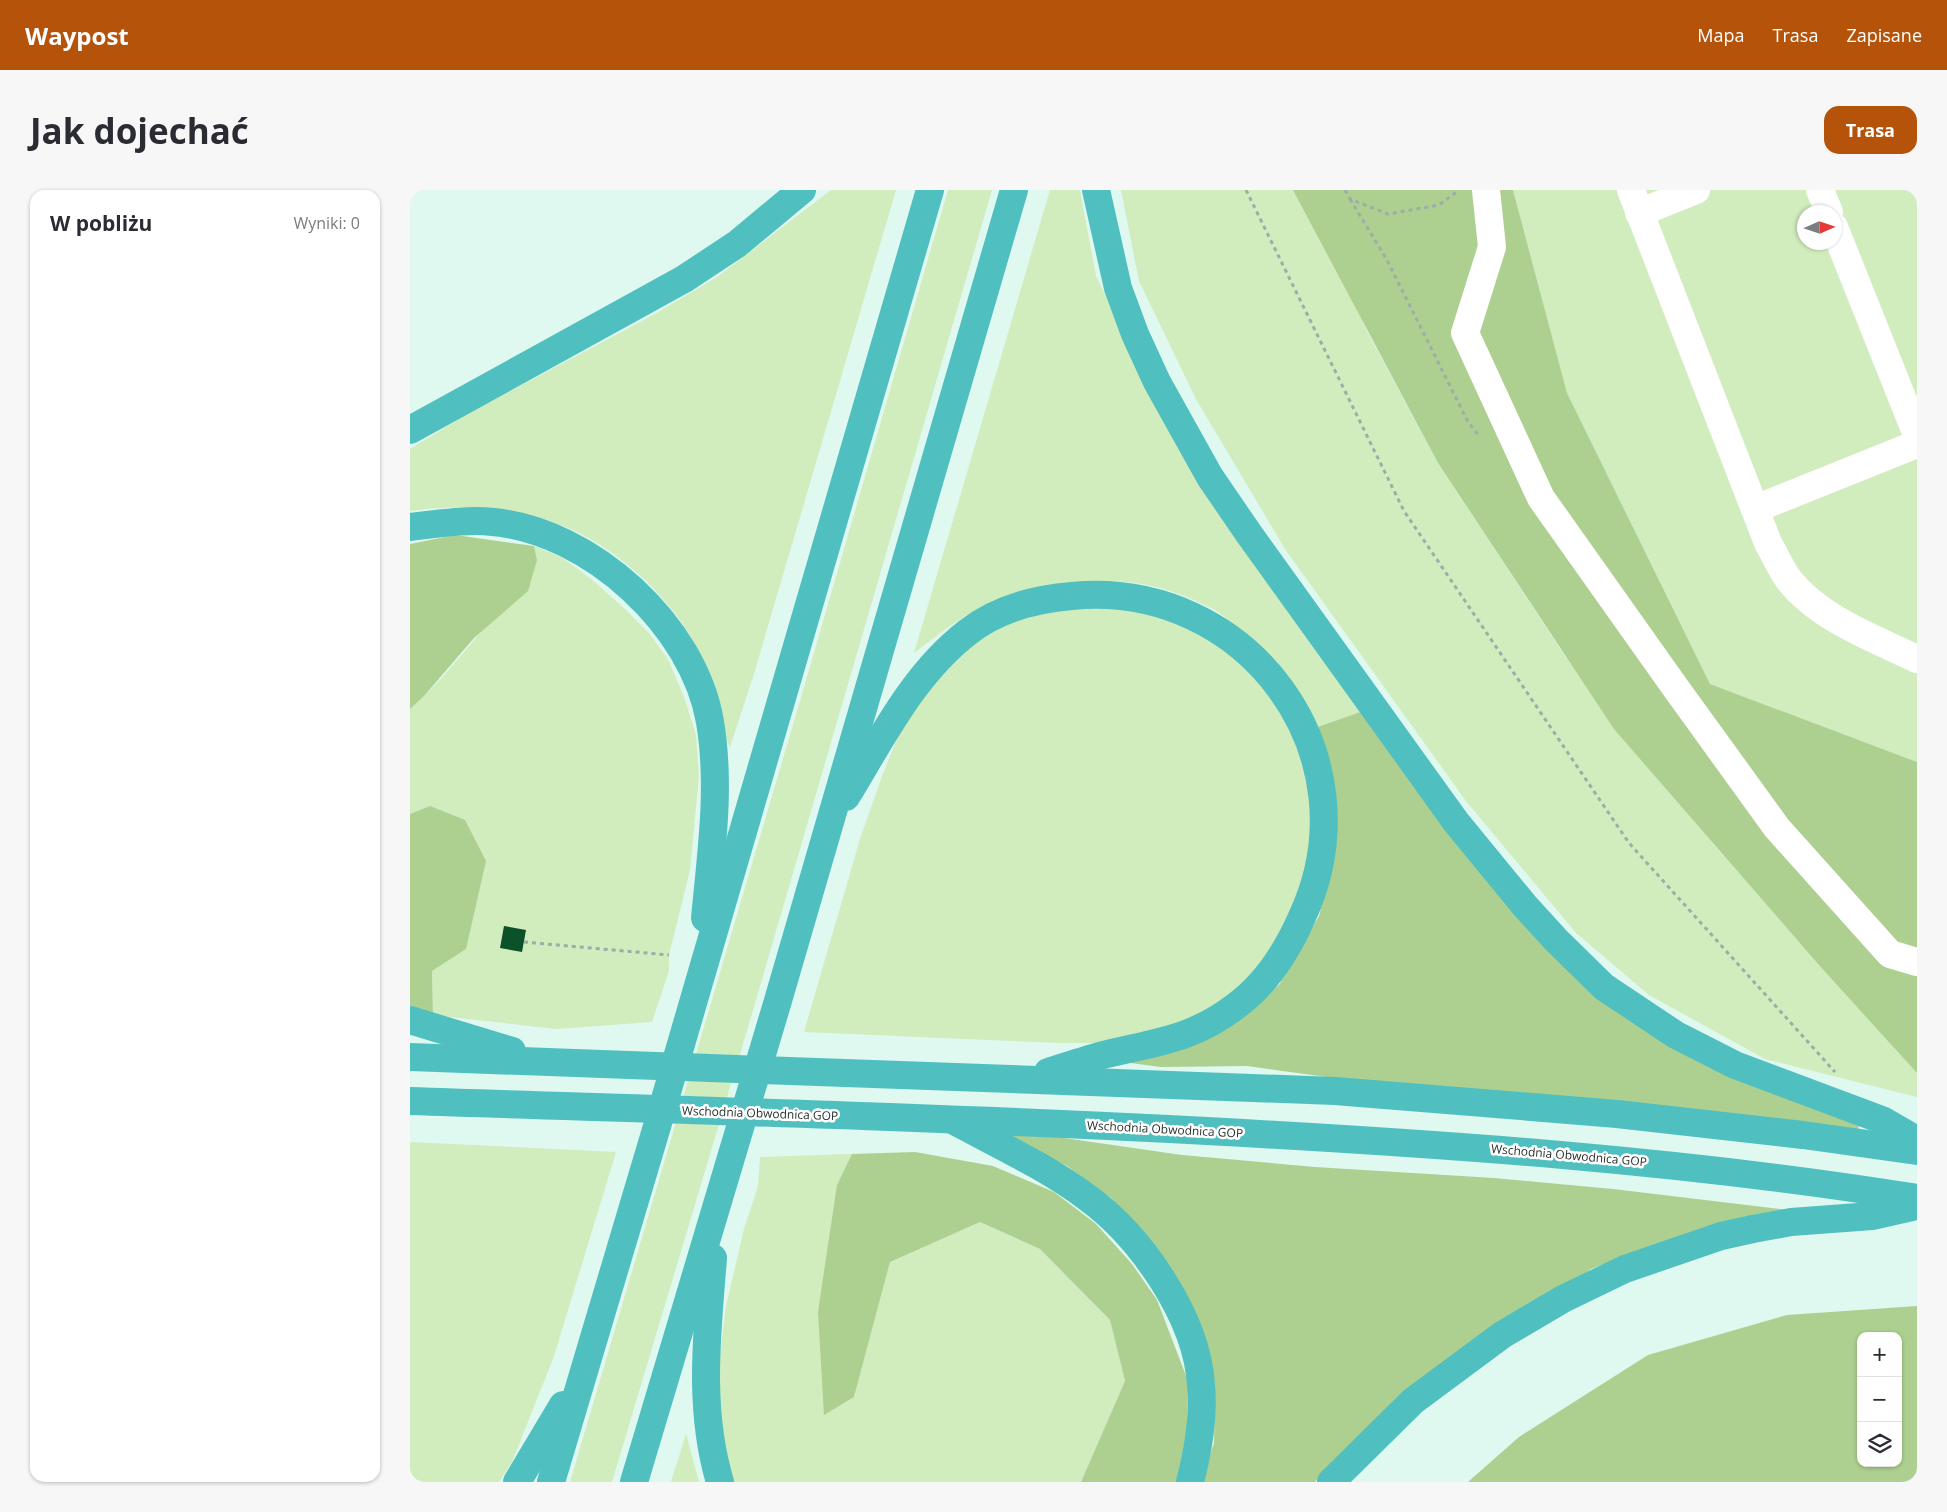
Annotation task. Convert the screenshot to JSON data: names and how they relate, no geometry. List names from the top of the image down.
{
  "streets": {
    "highway": ["Wschodnia Obwodnica GOP"]
  },
  "north": "right",
  "page": {
    "header": "Waypost",
    "nav": ["Mapa", "Trasa", "Zapisane"],
    "buttons": "Trasa",
    "title": "Jak dojechać",
    "heading": ["W pobliżu", "Wyniki: 0"],
    "map_buttons": ["+", "−"]
  }
}
